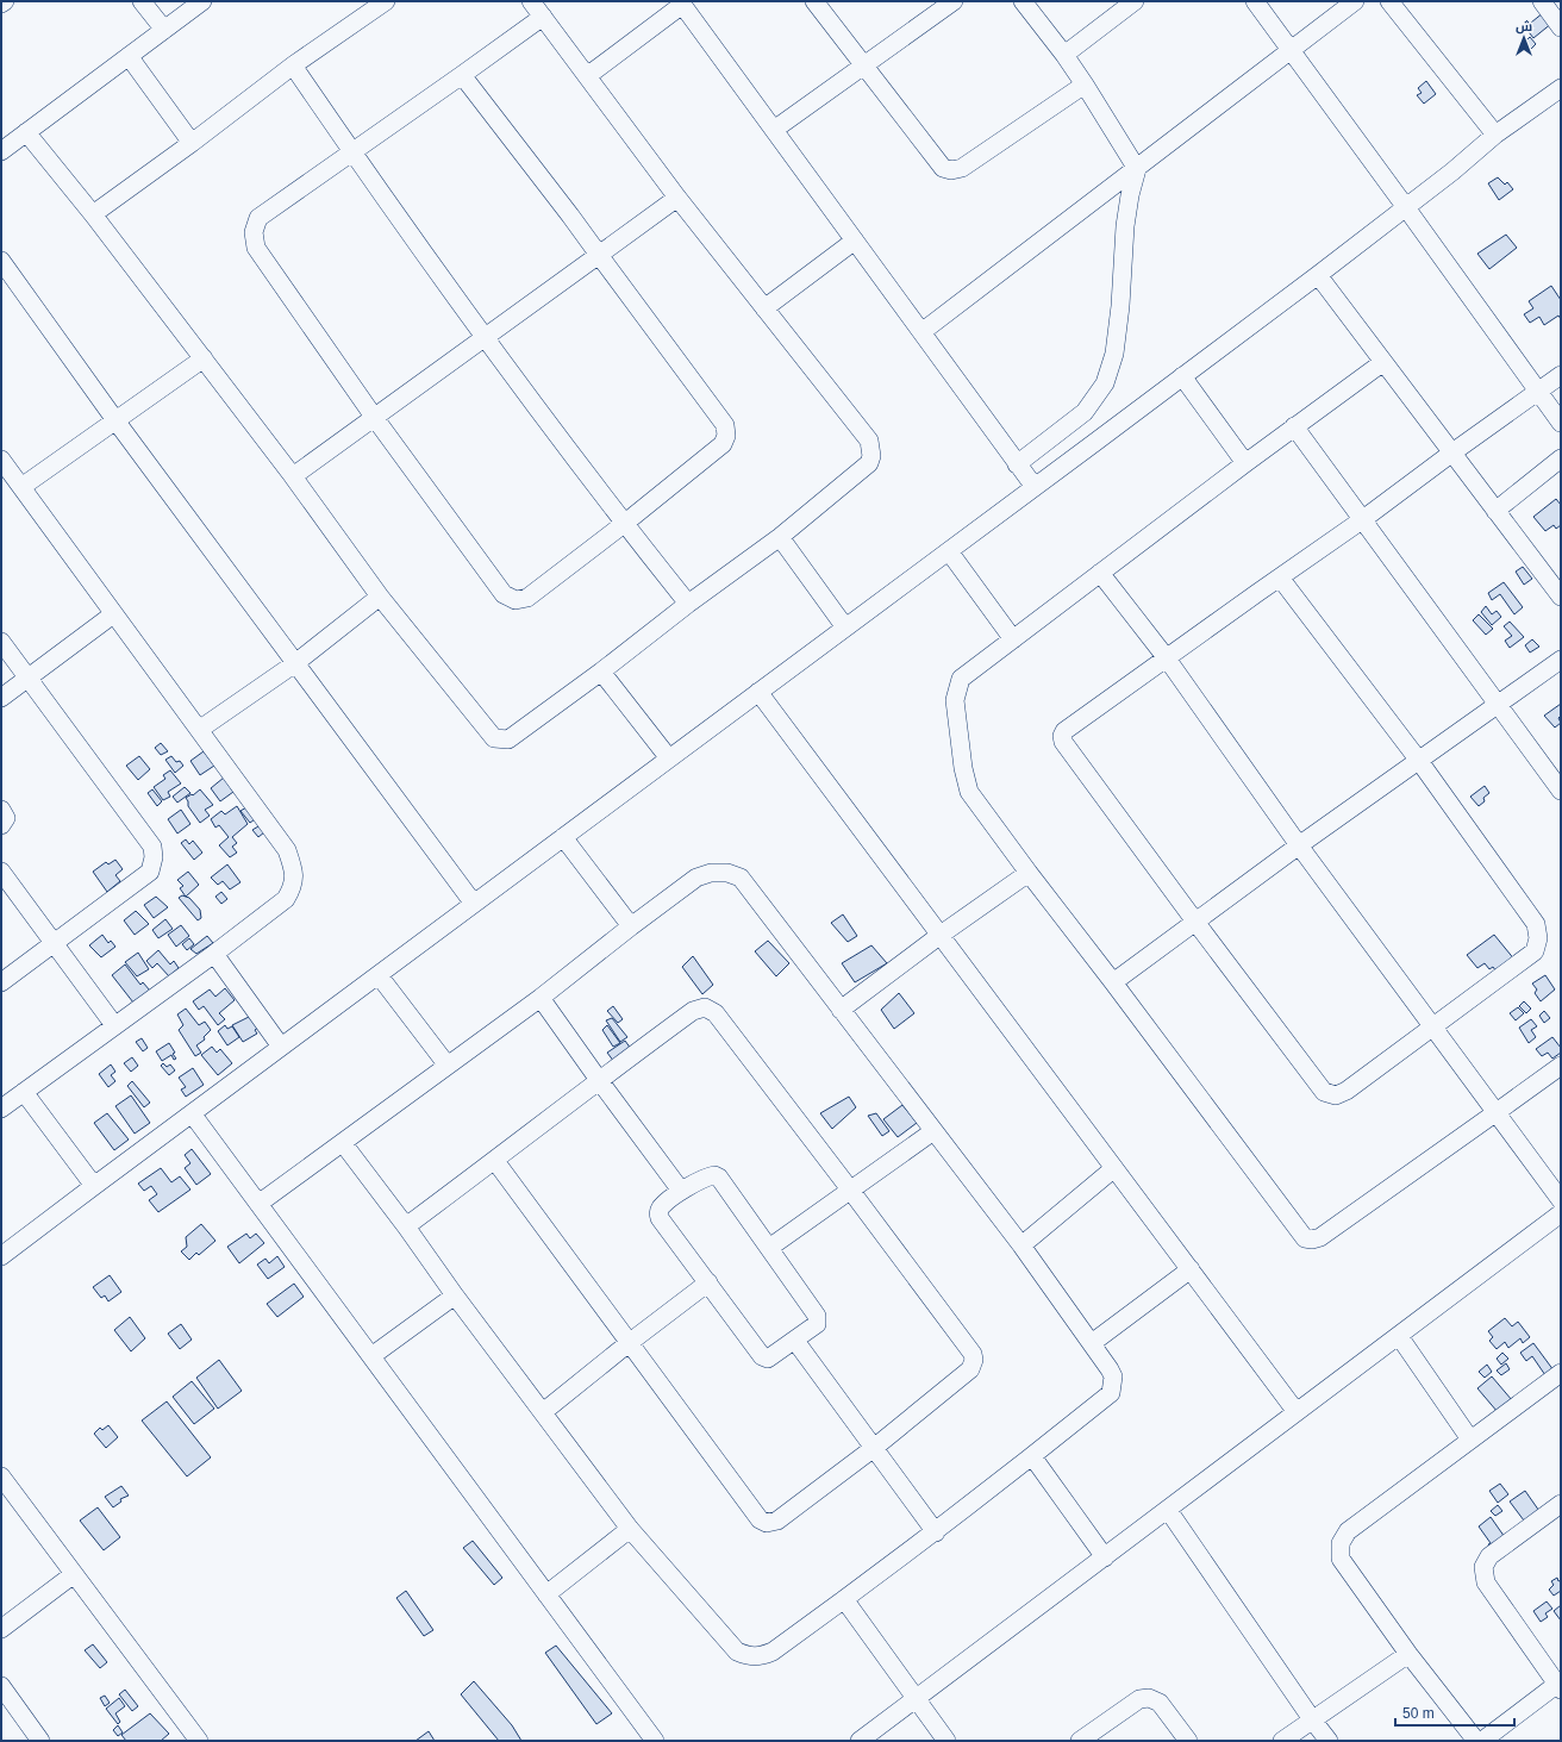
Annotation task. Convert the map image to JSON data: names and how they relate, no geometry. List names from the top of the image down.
{
  "scale_bar": "50 m",
  "north": "top"
}
